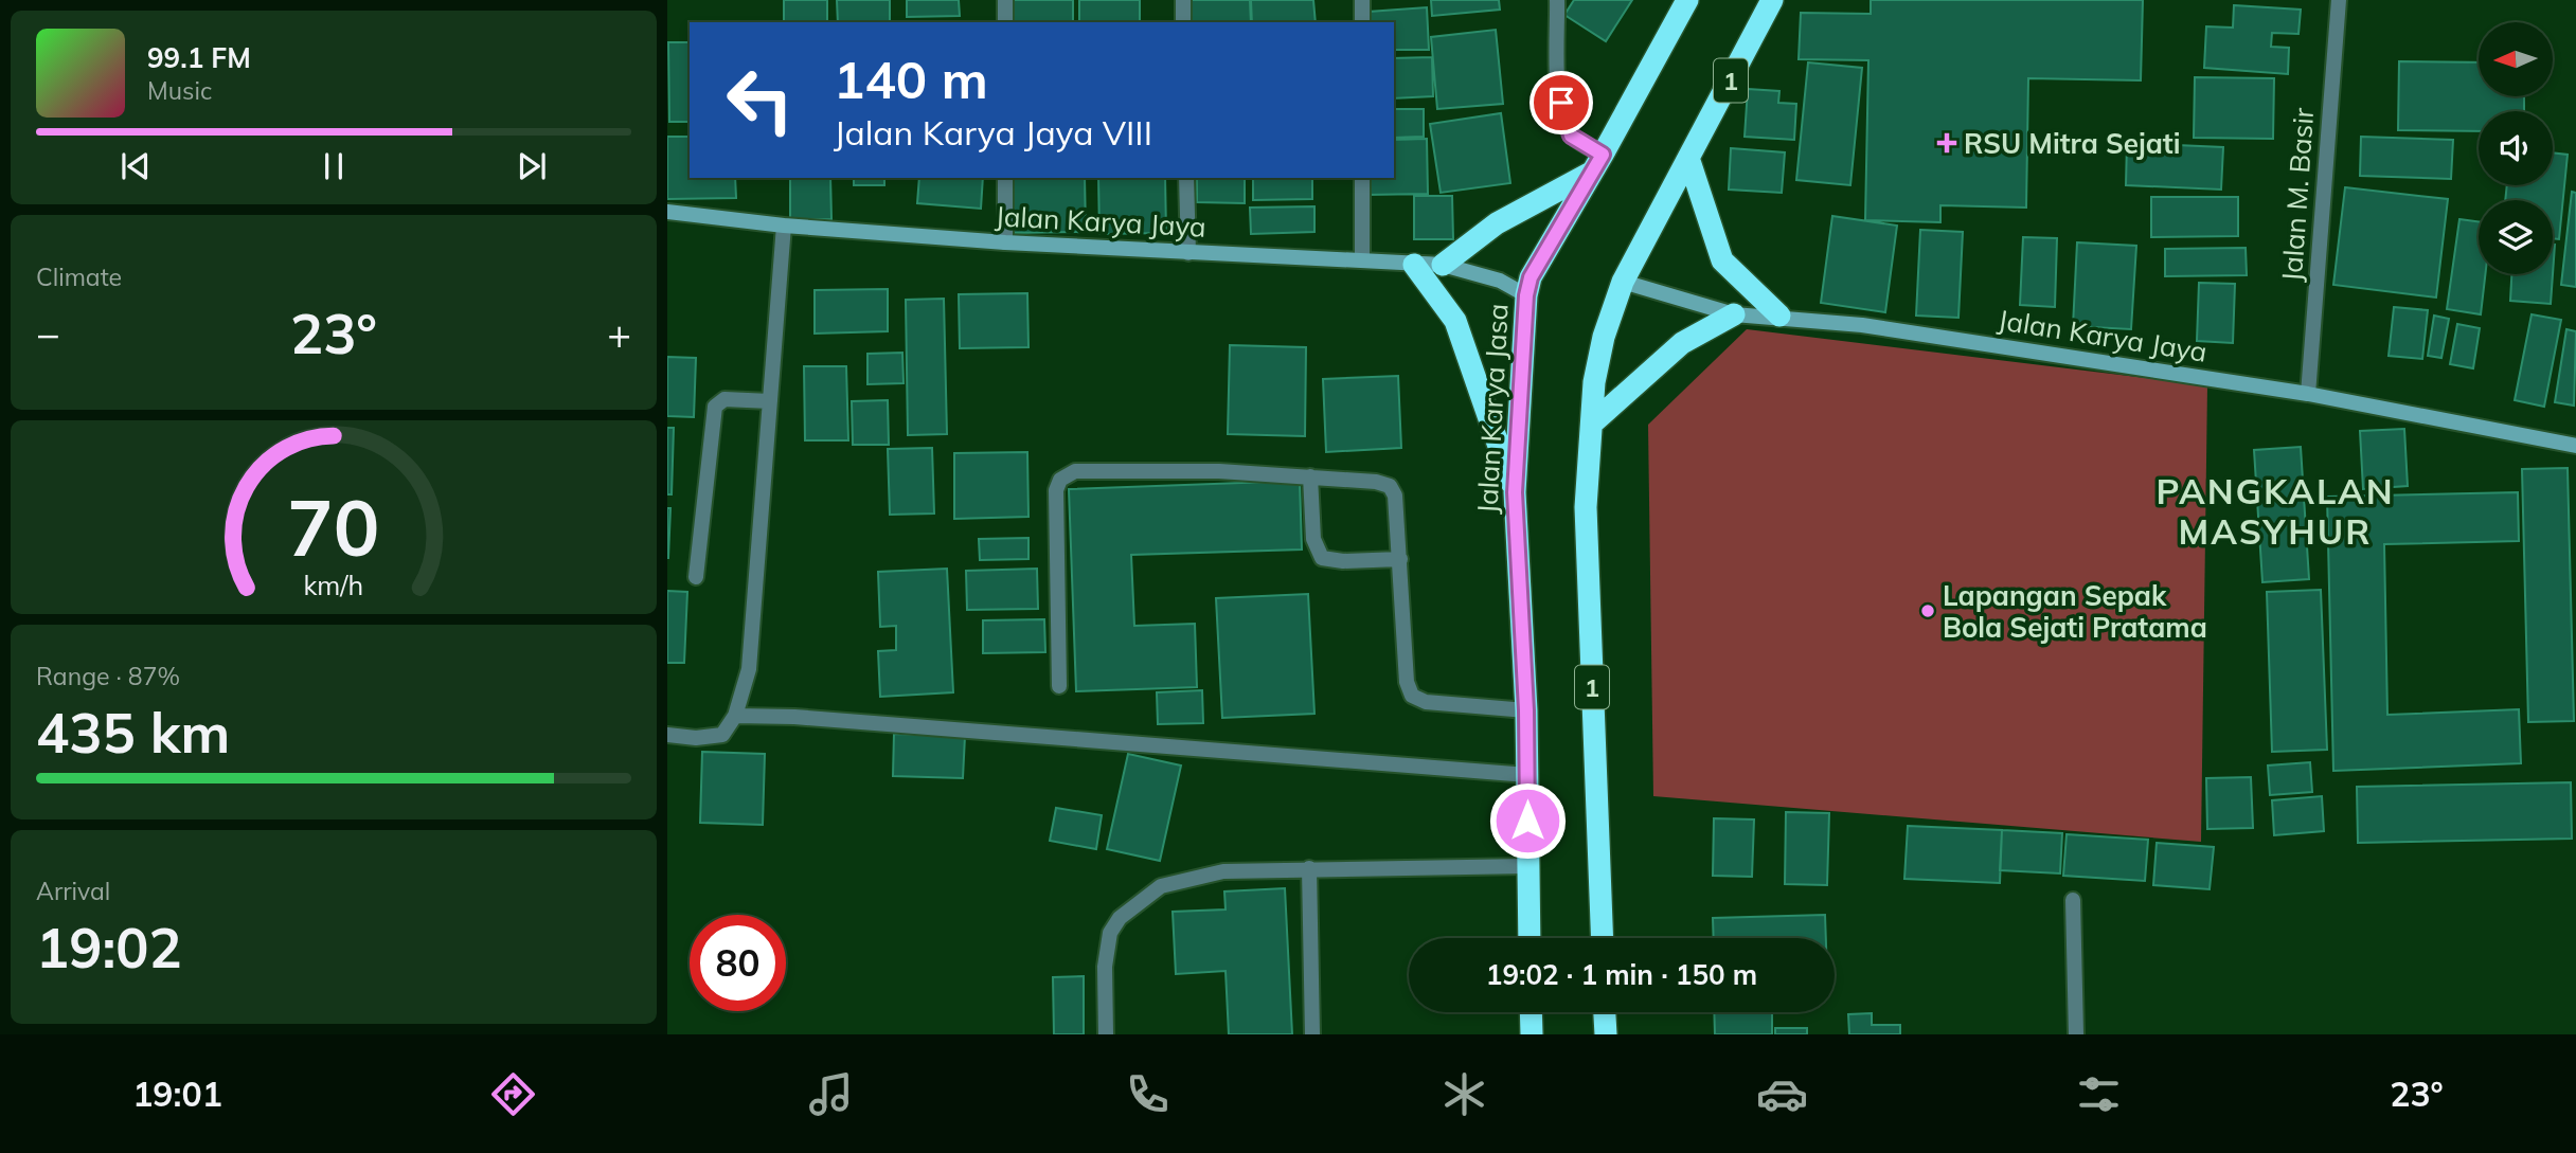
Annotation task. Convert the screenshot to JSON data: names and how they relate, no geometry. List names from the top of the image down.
{
  "streets": {
    "highway": ["1", "Jalan Karya Jasa"],
    "main road": ["Jalan Karya Jaya"],
    "street": ["Jalan M. Basir"]
  },
  "crossings": [
    ["1", "Jalan Karya Jaya"],
    ["Jalan M. Basir", "Jalan Karya Jaya"],
    ["Jalan Karya Jaya", "Jalan Karya Jasa"]
  ],
  "districts": ["PANGKALAN MASYHUR"],
  "places": {
    "health": ["RSU Mitra Sejati"],
    "other": ["Lapangan Sepak Bola Sejati Pratama"]
  },
  "north": "left",
  "page": {
    "turn": ["140 m", "Jalan Karya Jaya VIII"],
    "song": ["99.1 FM", "Music"],
    "tile": [
      "Climate",
      ["Range · 87%", "435 km"],
      ["Arrival", "19:02"]
    ],
    "heat": ["−", "23°", "+"],
    "limit": "80",
    "trip": "19:02 · 1 min · 150 m",
    "tabs": ["19:01", "23°"],
    "gauge": ["70", "km/h"]
  }
}
